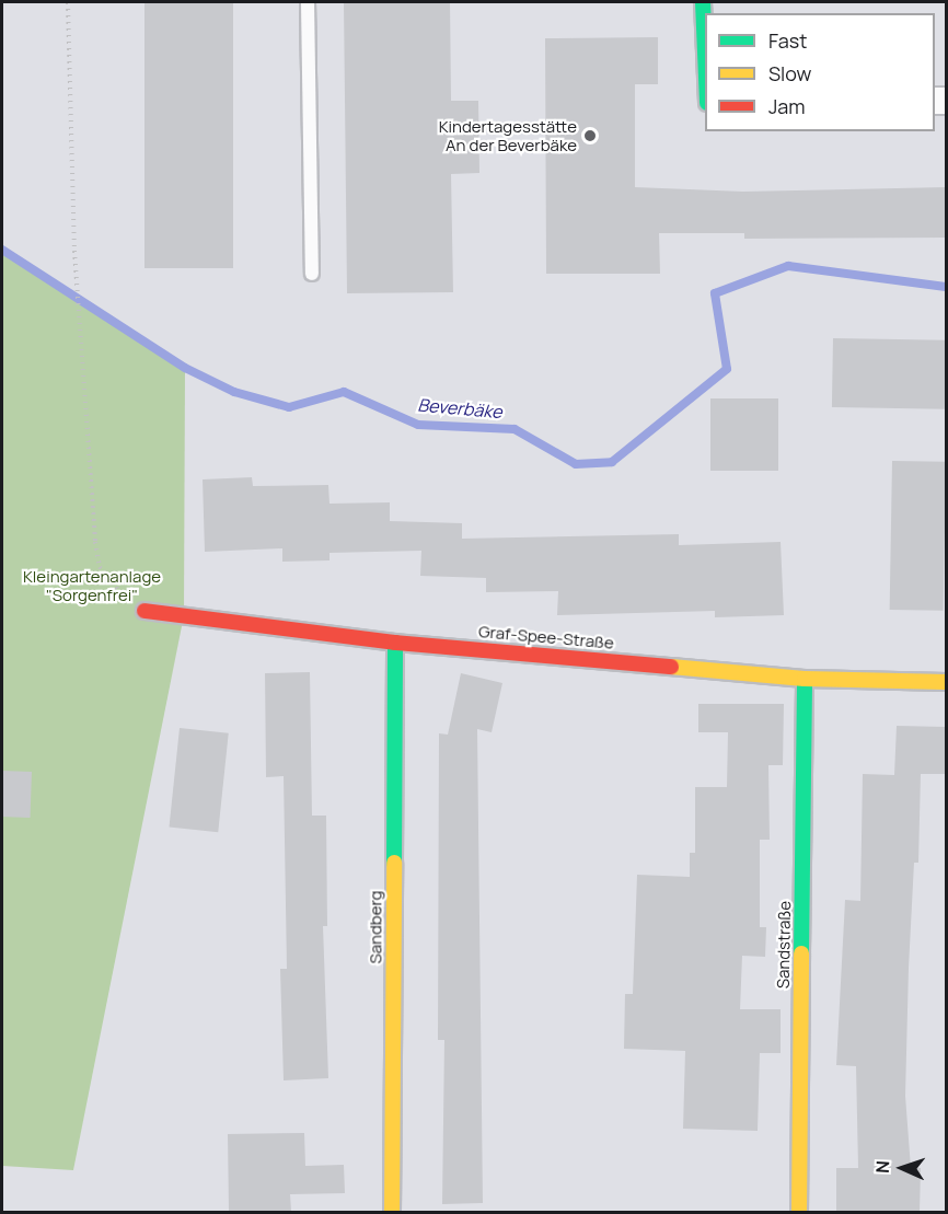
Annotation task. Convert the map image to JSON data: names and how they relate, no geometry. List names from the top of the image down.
{
  "streets": {
    "street": ["Graf-Spee-Straße", "Sandberg", "Sandstraße"]
  },
  "crossings": [
    ["Graf-Spee-Straße", "Sandberg"],
    ["Graf-Spee-Straße", "Sandstraße"]
  ],
  "water": ["Beverbäke"],
  "parks": ["Kleingartenanlage \"Sorgenfrei\""],
  "places": ["Kindertagesstätte An der Beverbäke"],
  "legend": ["Fast", "Slow", "Jam"],
  "north": "left"
}
